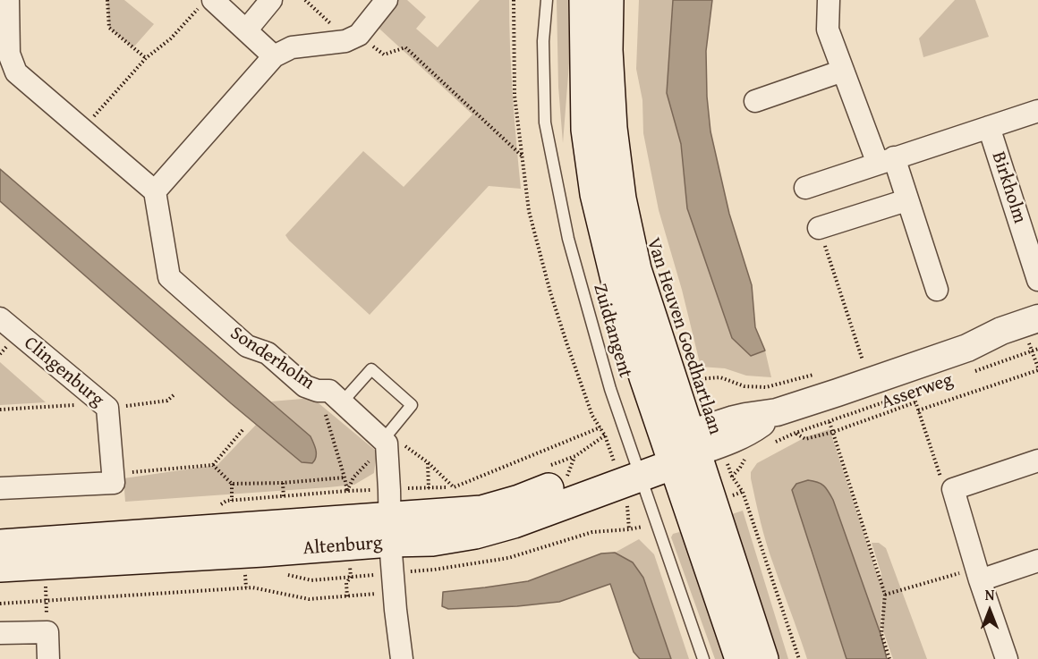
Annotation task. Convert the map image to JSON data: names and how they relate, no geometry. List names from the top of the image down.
{
  "streets": {
    "main road": ["Van Heuven Goedhartlaan", "Altenburg"],
    "street": [
      "Birkholm",
      "Sonderholm",
      "Clingenburg",
      "Asserweg"
    ],
    "lane": ["Zuidtangent"]
  },
  "crossings": [
    ["Zuidtangent", "Altenburg"],
    ["Van Heuven Goedhartlaan", "Asserweg"],
    ["Van Heuven Goedhartlaan", "Altenburg"],
    ["Asserweg", "Altenburg"]
  ],
  "north": "top"
}
